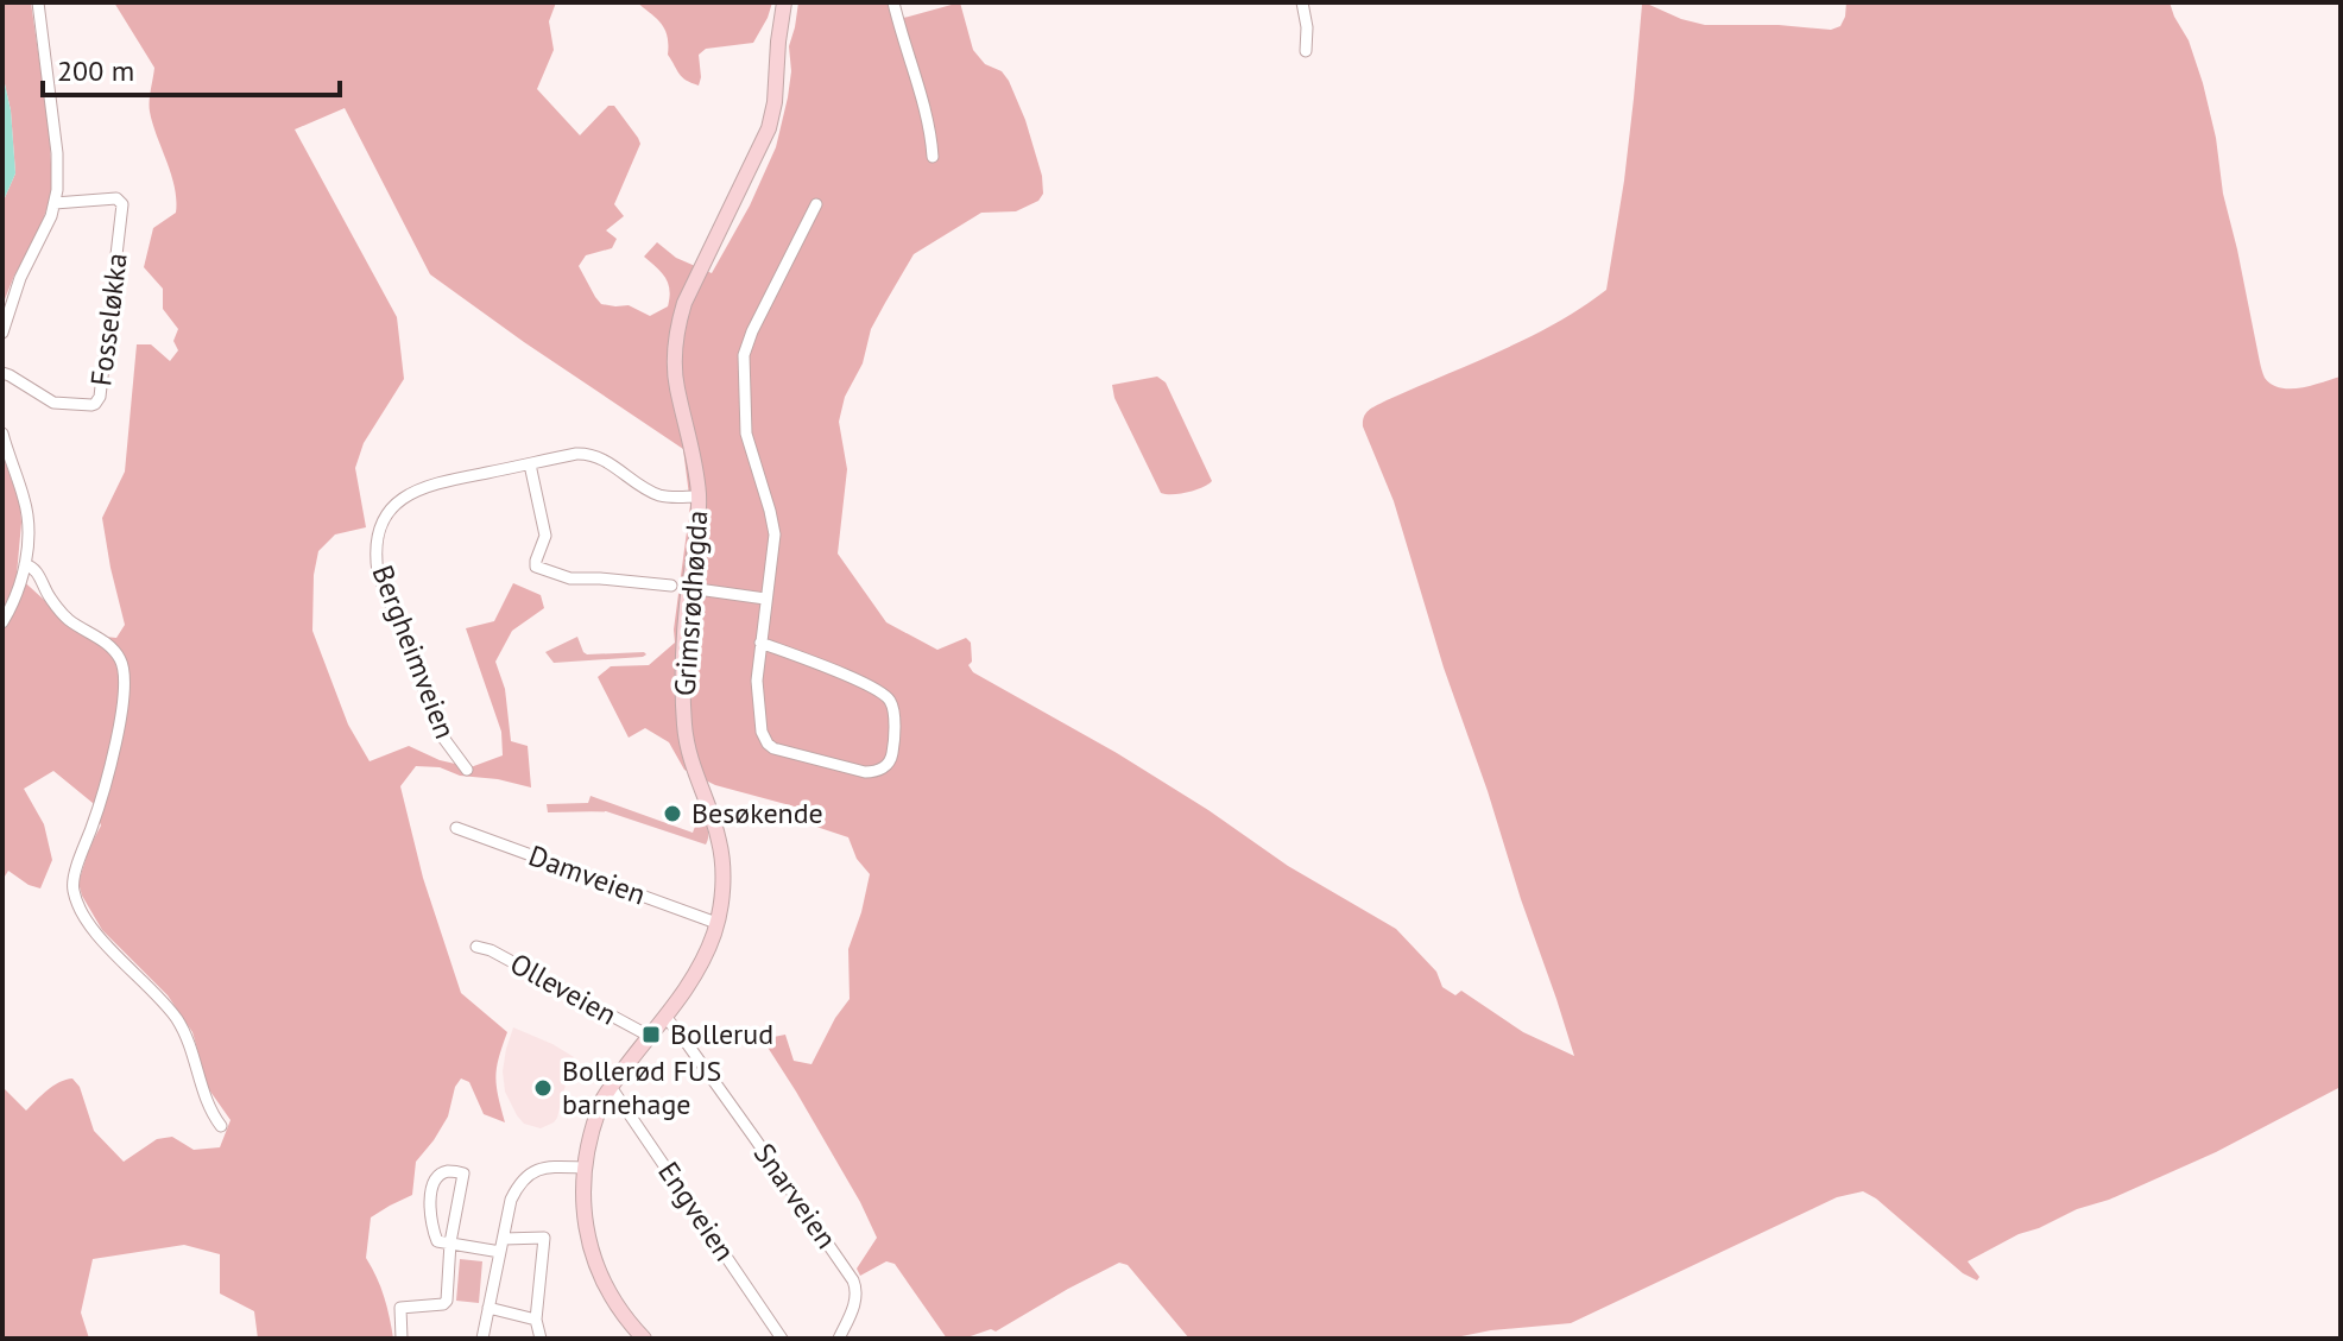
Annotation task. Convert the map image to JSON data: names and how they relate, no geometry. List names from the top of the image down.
{
  "streets": {
    "main road": ["Grimsrødhøgda"],
    "street": [
      "Fosseløkka",
      "Bergheimveien",
      "Damveien",
      "Olleveien",
      "Snarveien",
      "Engveien"
    ]
  },
  "crossings": [
    ["Grimsrødhøgda", "Bergheimveien"],
    ["Grimsrødhøgda", "Damveien"],
    ["Grimsrødhøgda", "Olleveien"],
    ["Grimsrødhøgda", "Snarveien"],
    ["Grimsrødhøgda", "Engveien"]
  ],
  "places": {
    "other": ["Besøkende", "Bollerød FUS barnehage"],
    "transit": ["Bollerud"]
  },
  "scale_bar": "200 m"
}
